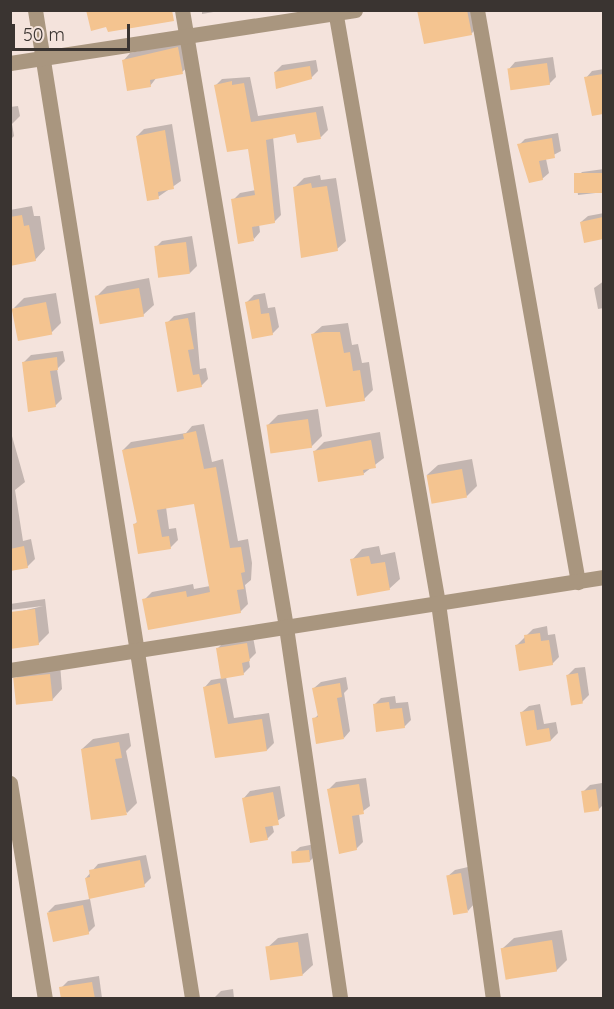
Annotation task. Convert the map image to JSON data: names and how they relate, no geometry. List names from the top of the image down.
{
  "scale_bar": "50 m"
}
